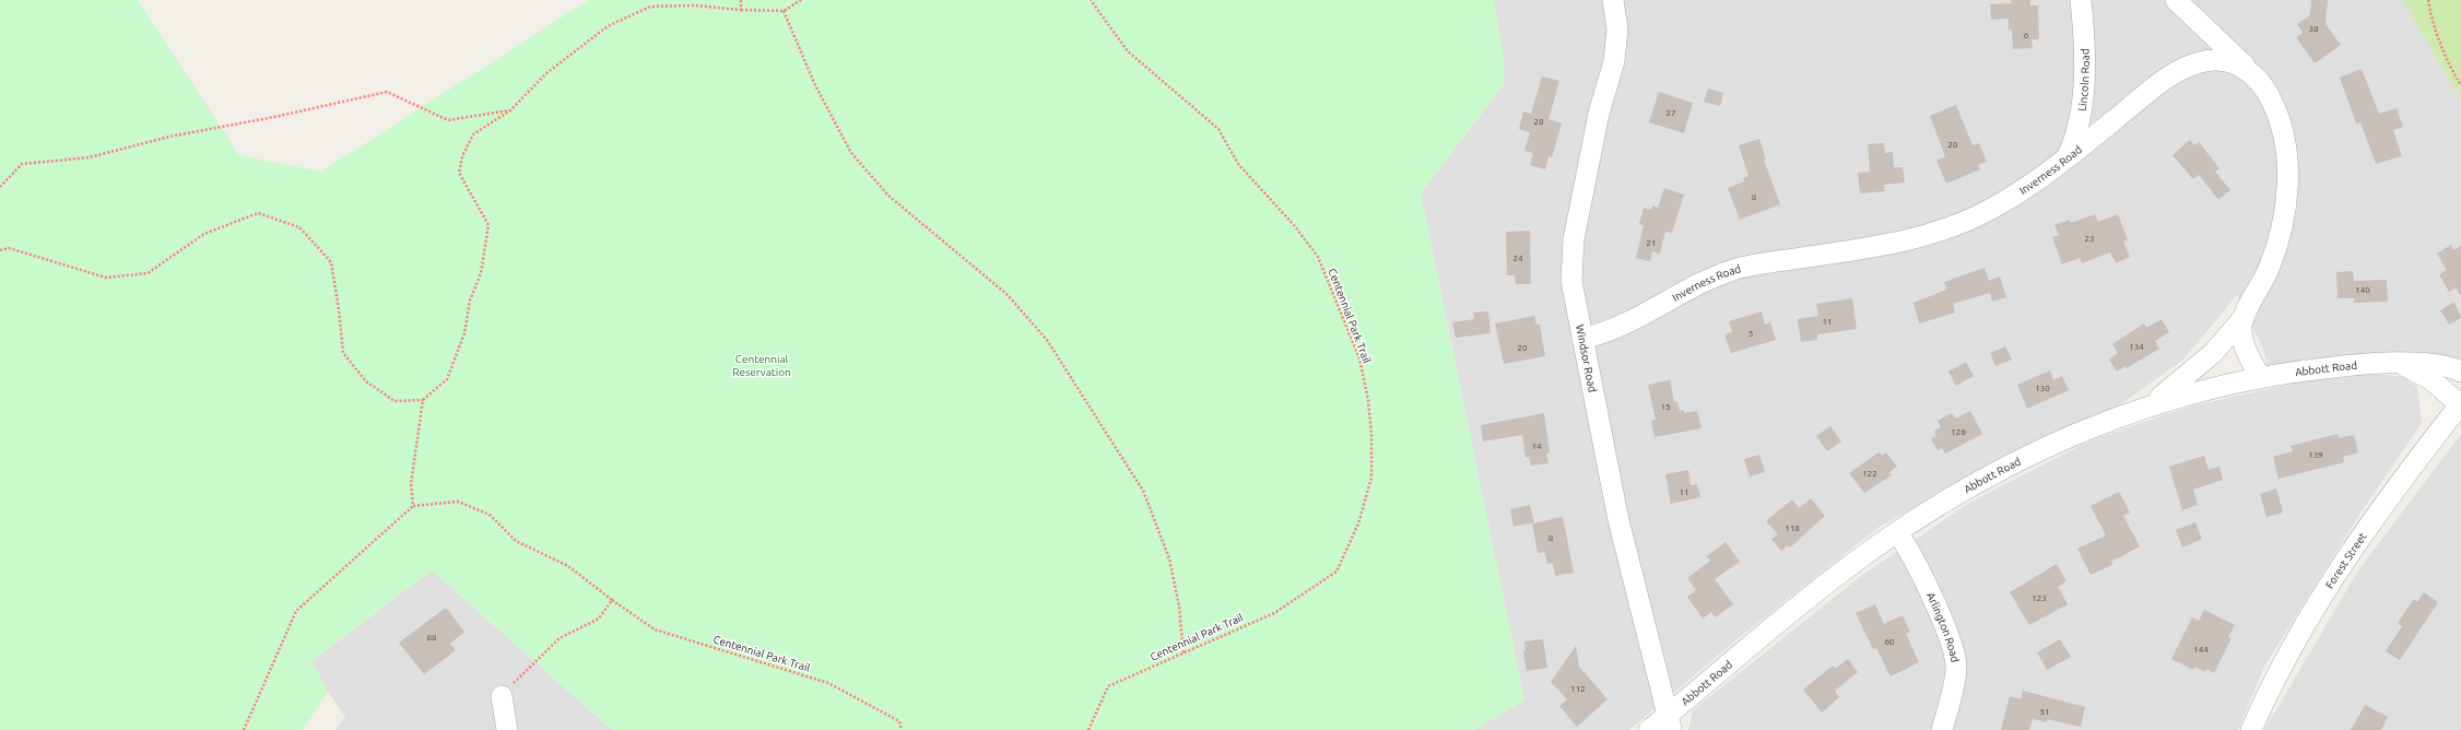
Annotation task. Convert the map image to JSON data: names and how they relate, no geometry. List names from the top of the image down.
{
  "streets": {
    "street": [
      "Lincoln Road",
      "Inverness Road",
      "Windsor Road",
      "Abbott Road",
      "Forest Street",
      "Arlington Road"
    ],
    "path": ["Centennial Park Trail"]
  },
  "crossings": [
    ["Lincoln Road", "Inverness Road"],
    ["Inverness Road", "Windsor Road"],
    ["Inverness Road", "Abbott Road"],
    ["Windsor Road", "Abbott Road"],
    ["Abbott Road", "Forest Street"],
    ["Abbott Road", "Arlington Road"]
  ],
  "parks": ["Centennial Reservation"],
  "house_numbers": [
    "38",
    "6",
    "27",
    "28",
    "20",
    "8",
    "23",
    "21",
    "24",
    "140",
    "11",
    "5",
    "134",
    "20",
    "130",
    "15",
    "126",
    "14",
    "139",
    "122",
    "11",
    "118",
    "8",
    "123",
    "88",
    "60",
    "144",
    "112",
    "51"
  ]
}
